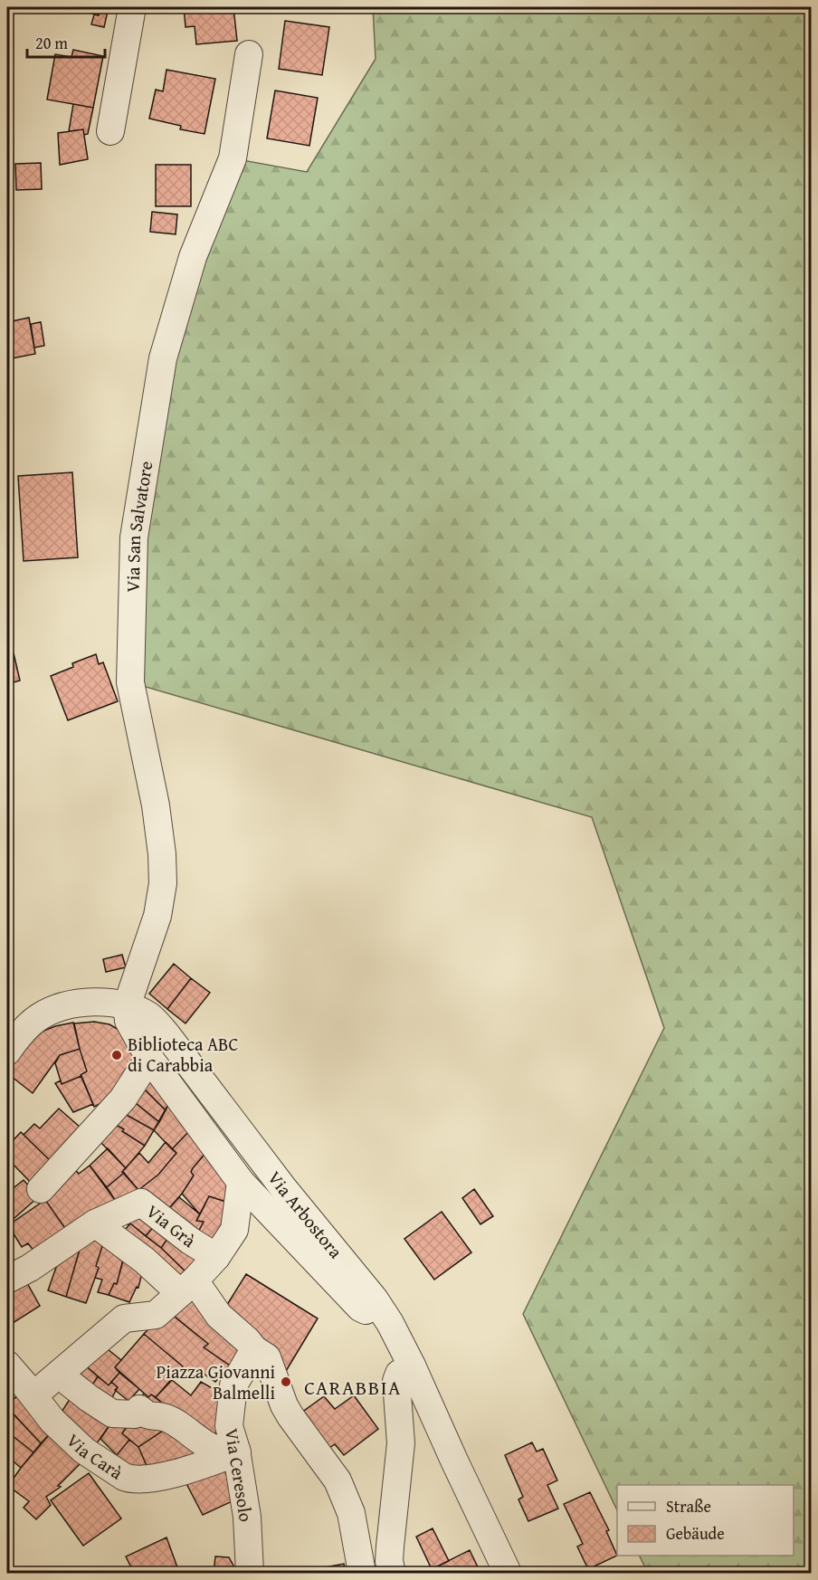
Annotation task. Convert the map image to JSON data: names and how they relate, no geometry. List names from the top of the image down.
{
  "streets": {
    "street": [
      "Via San Salvatore",
      "Via Arbostora",
      "Via Grà",
      "Via Carà",
      "Via Ceresolo"
    ]
  },
  "crossings": [
    ["Via San Salvatore", "Via Arbostora"],
    ["Via Carà", "Via Ceresolo"]
  ],
  "districts": ["CARABBIA"],
  "places": ["Biblioteca ABC di Carabbia", "Piazza Giovanni Balmelli"],
  "legend": ["Straße", "Gebäude"],
  "scale_bar": "20 m"
}
